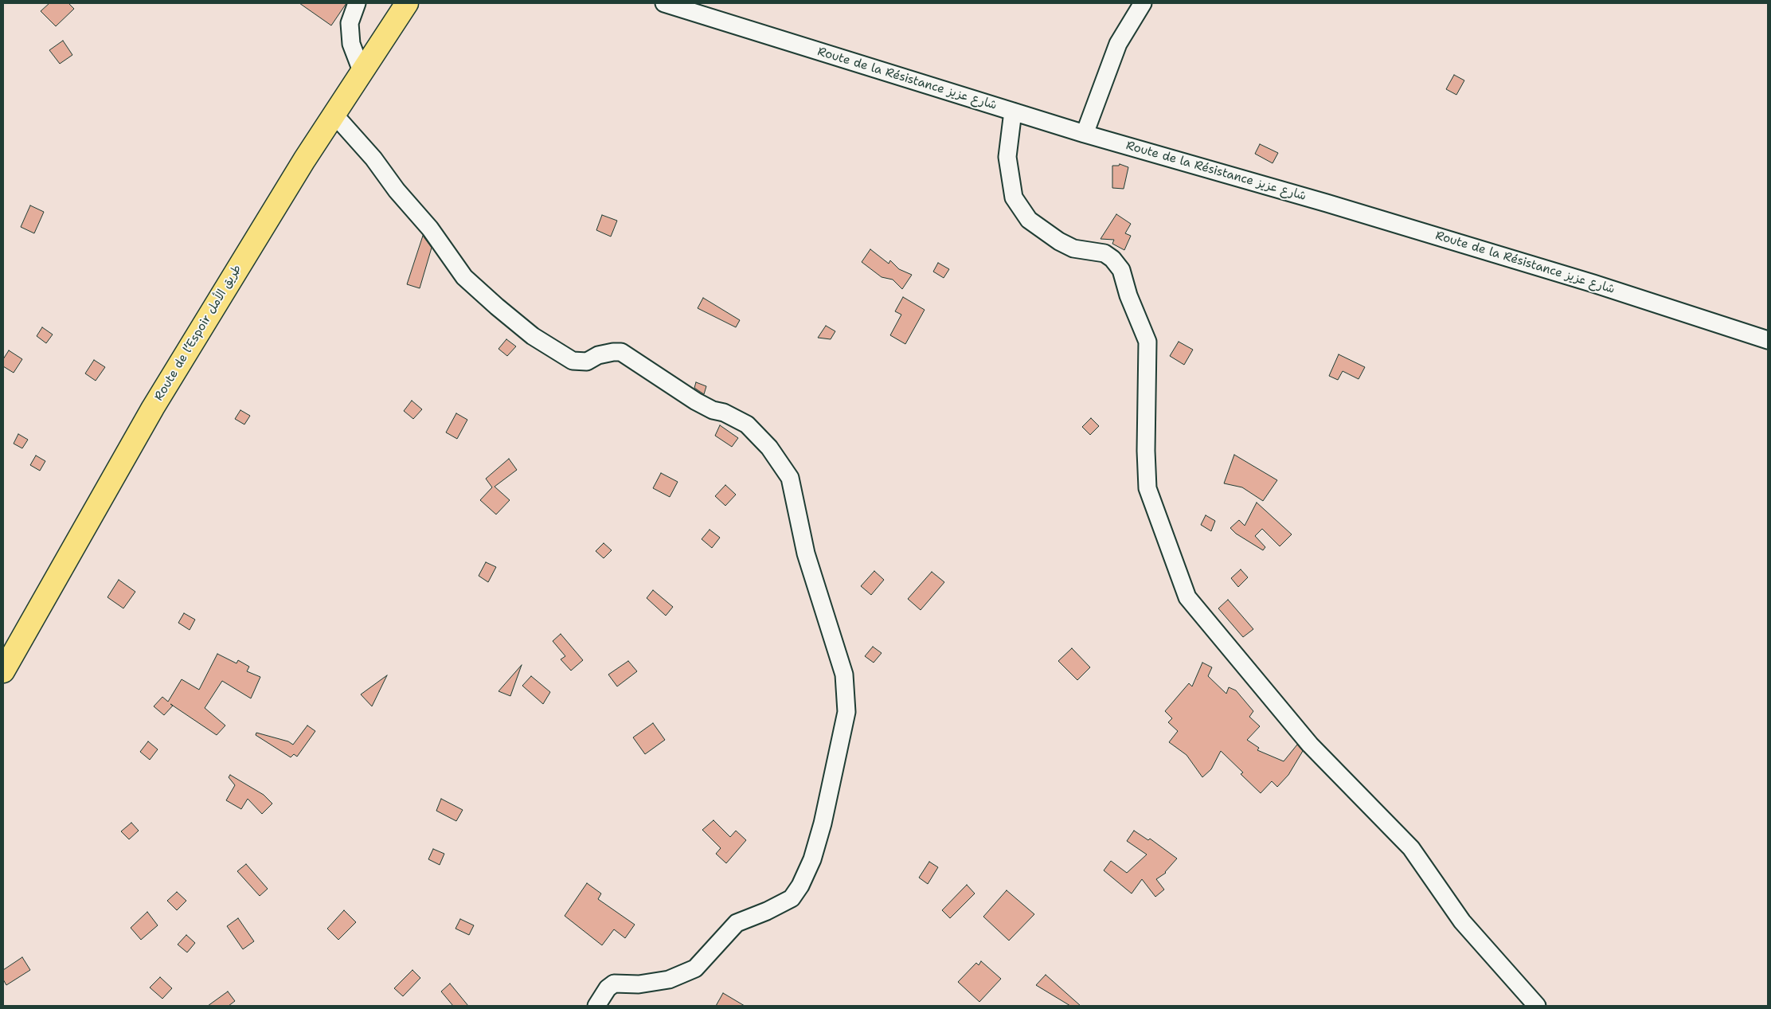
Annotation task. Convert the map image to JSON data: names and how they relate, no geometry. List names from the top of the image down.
{
  "streets": {
    "highway": ["Route de l’Espoir طريق الأمل"],
    "street": ["Route de la Résistance شارع عزيز"]
  }
}
